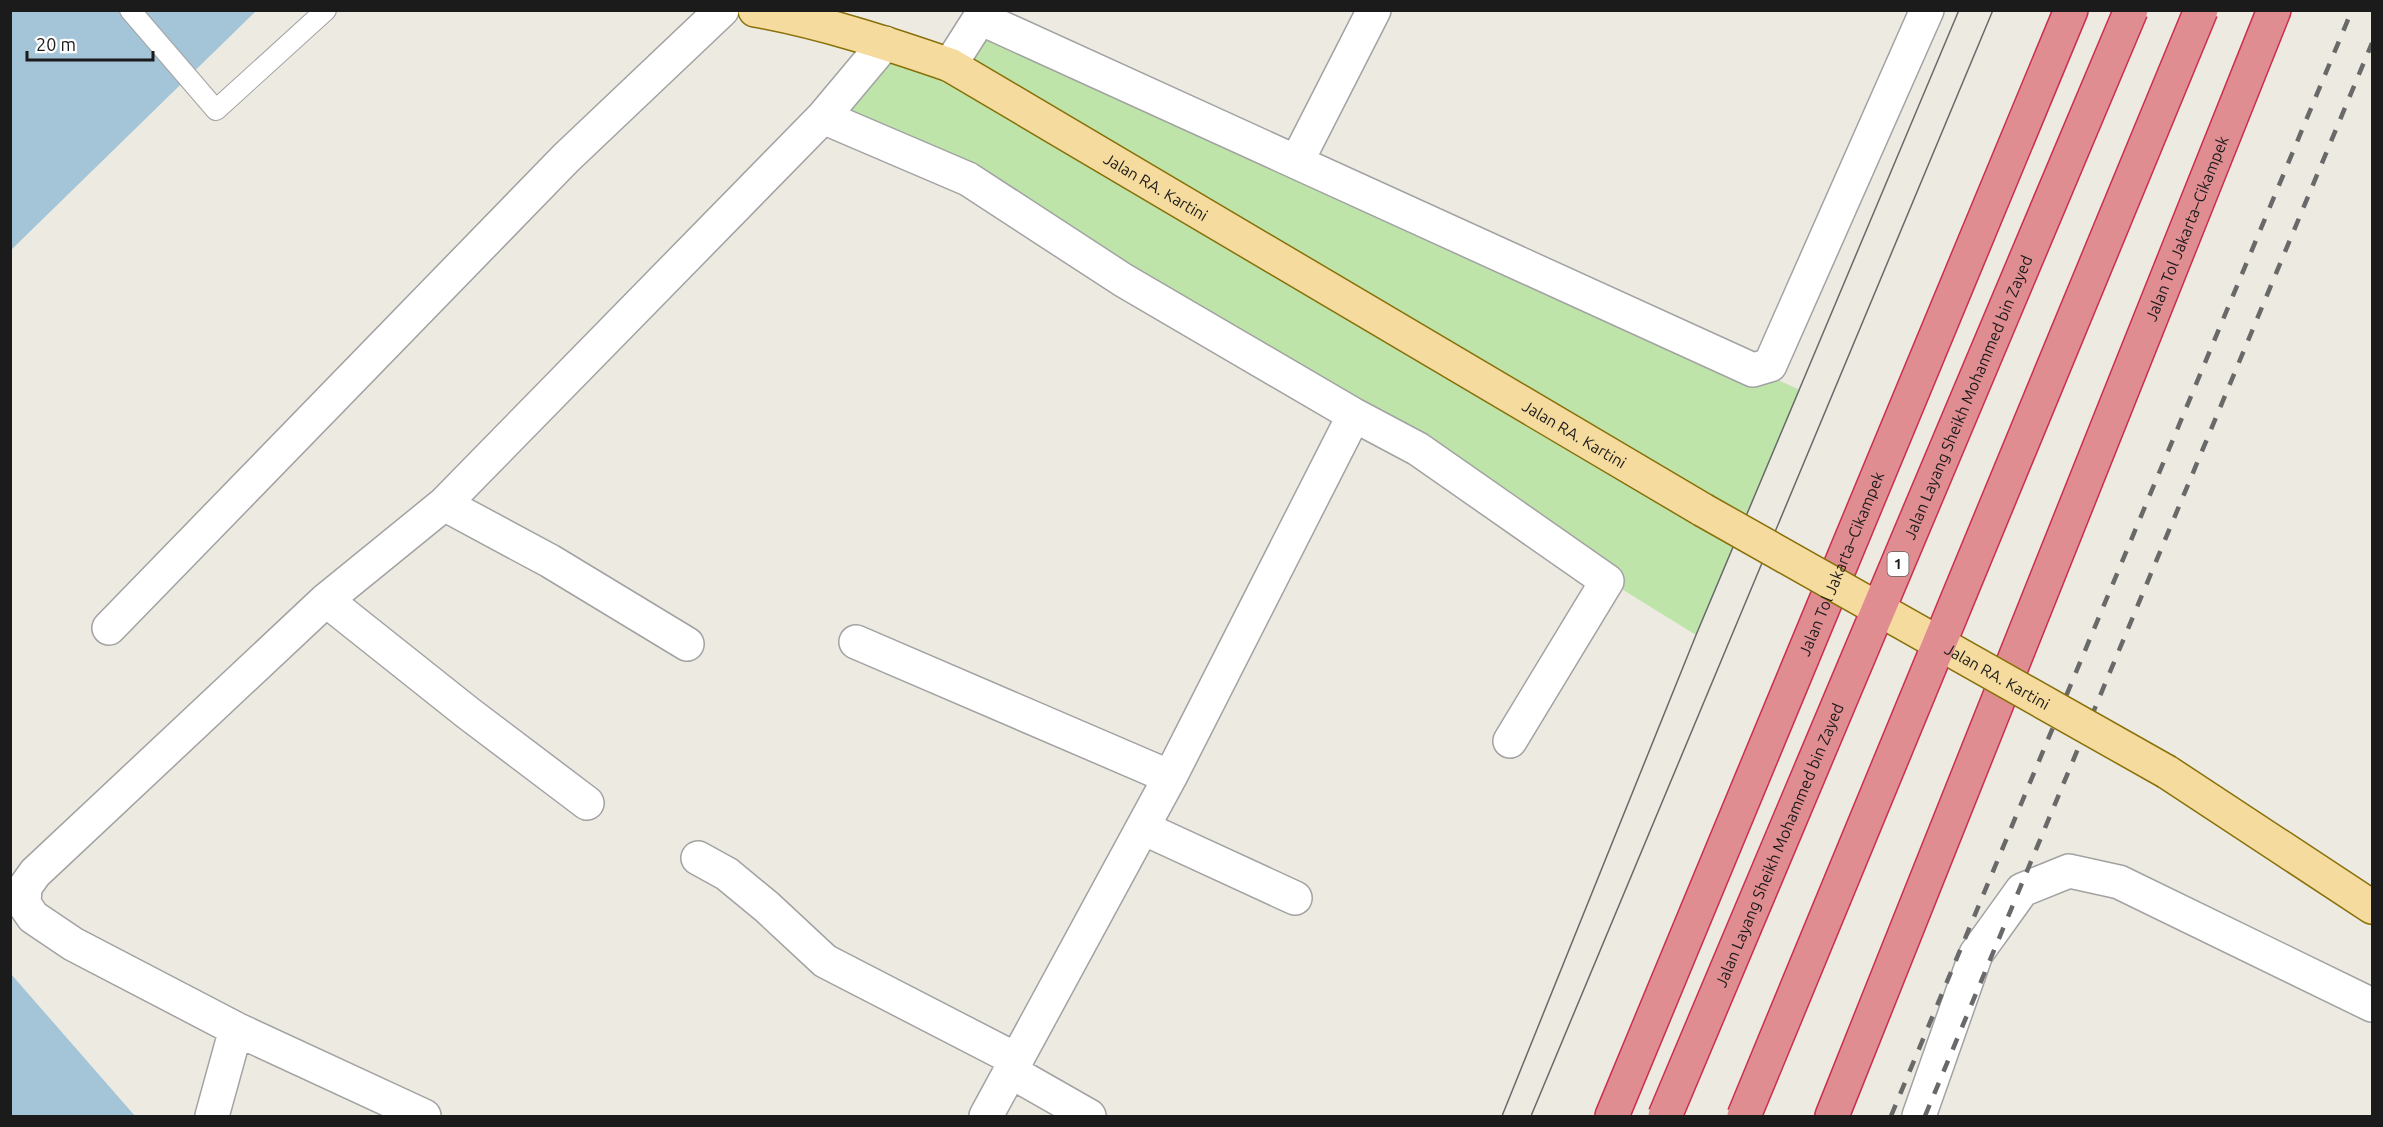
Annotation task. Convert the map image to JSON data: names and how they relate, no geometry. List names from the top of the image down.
{
  "streets": {
    "highway": ["Jalan Tol Jakarta–Cikampek", "Jalan Layang Sheikh Mohammed bin Zayed", "1"],
    "main road": ["Jalan RA. Kartini"]
  },
  "scale_bar": "20 m"
}
